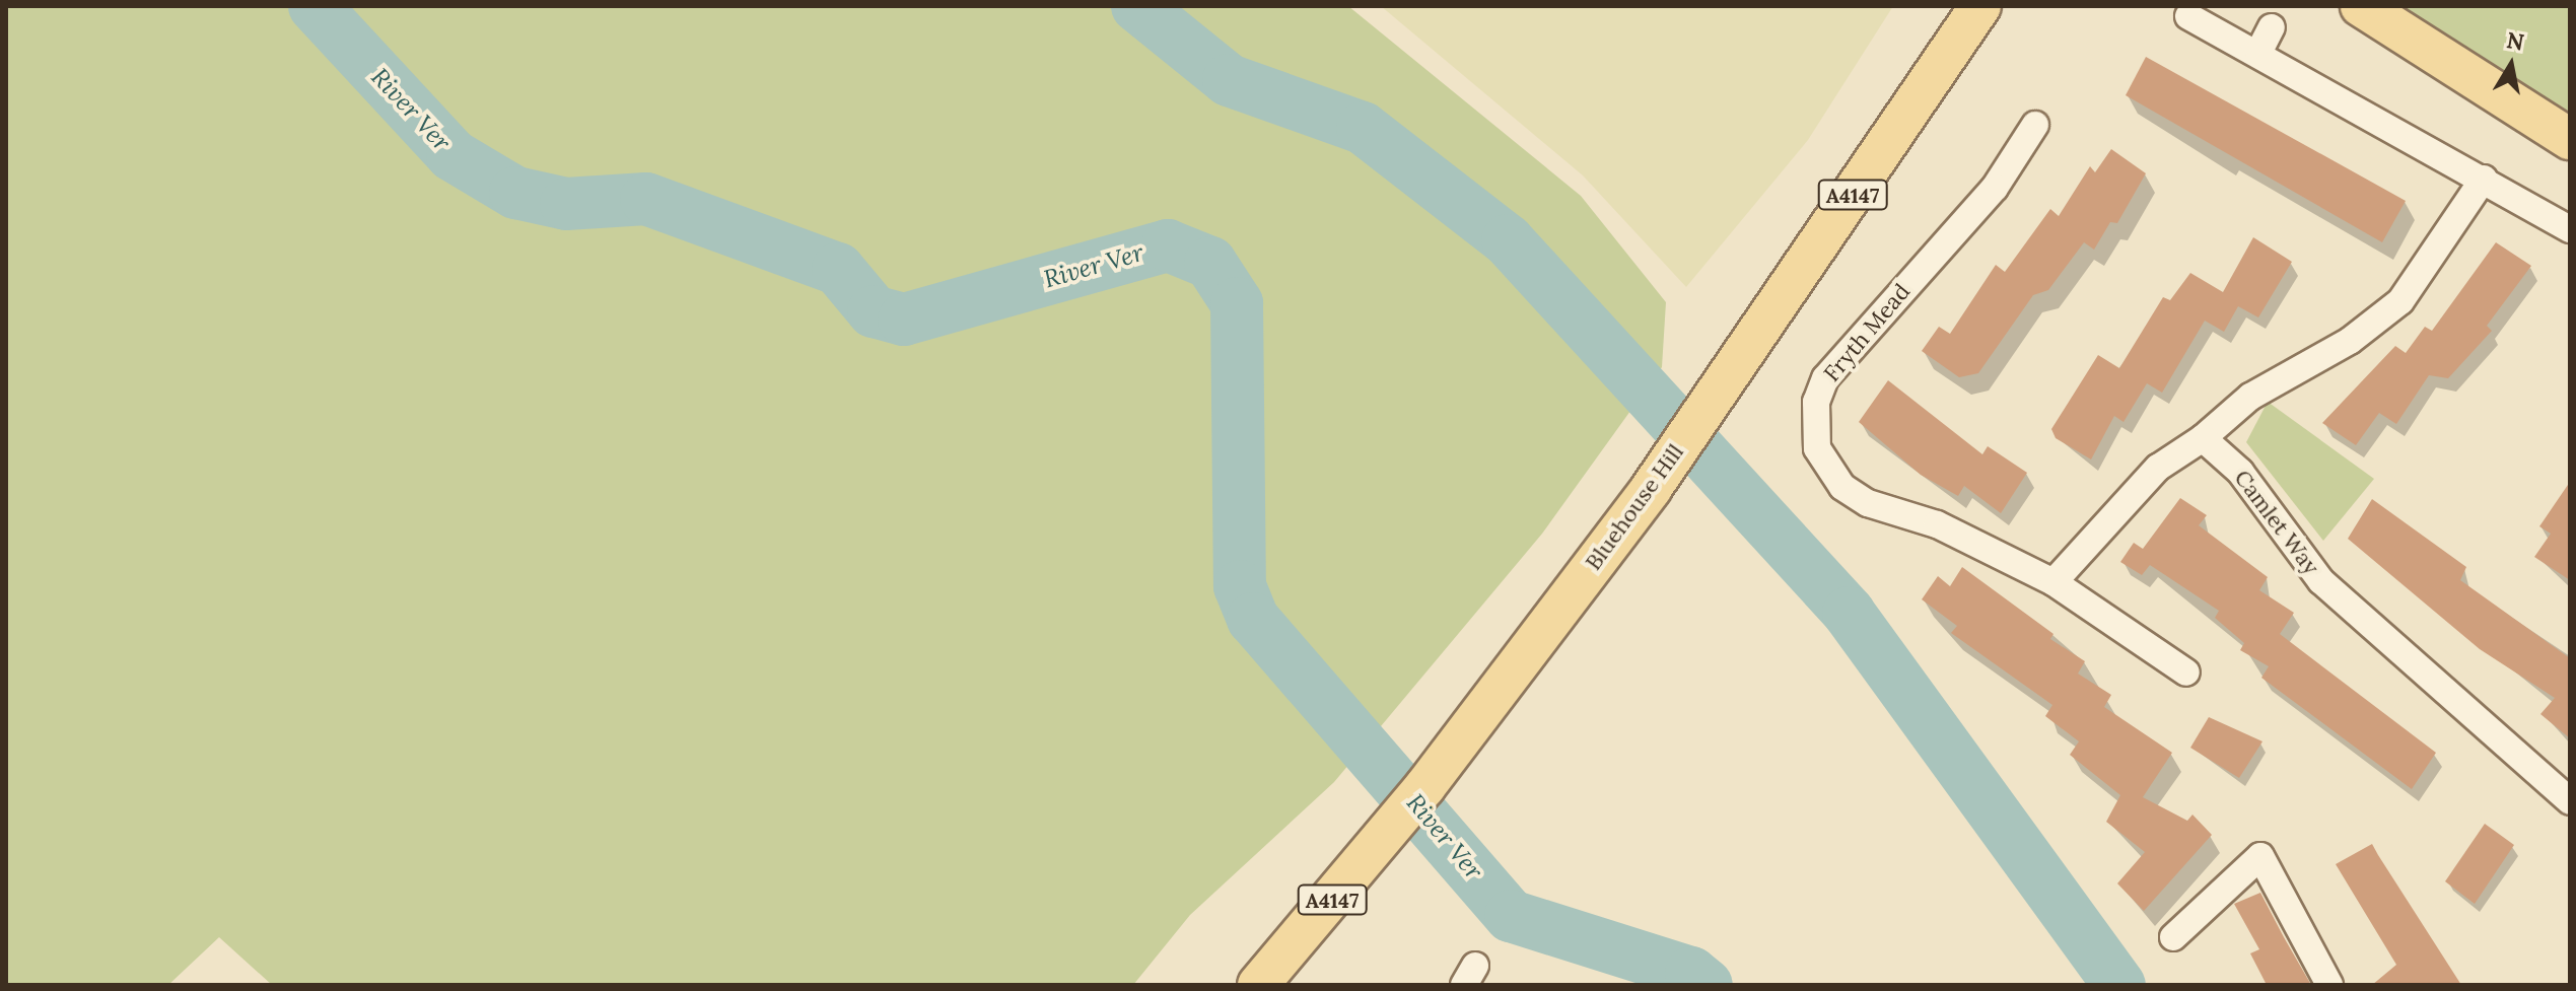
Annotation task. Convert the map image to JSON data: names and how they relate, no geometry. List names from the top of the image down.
{
  "streets": {
    "main road": ["A4147", "Bluehouse Hill"],
    "street": ["Fryth Mead", "Camlet Way"]
  },
  "water": ["River Ver"],
  "north": "top"
}
